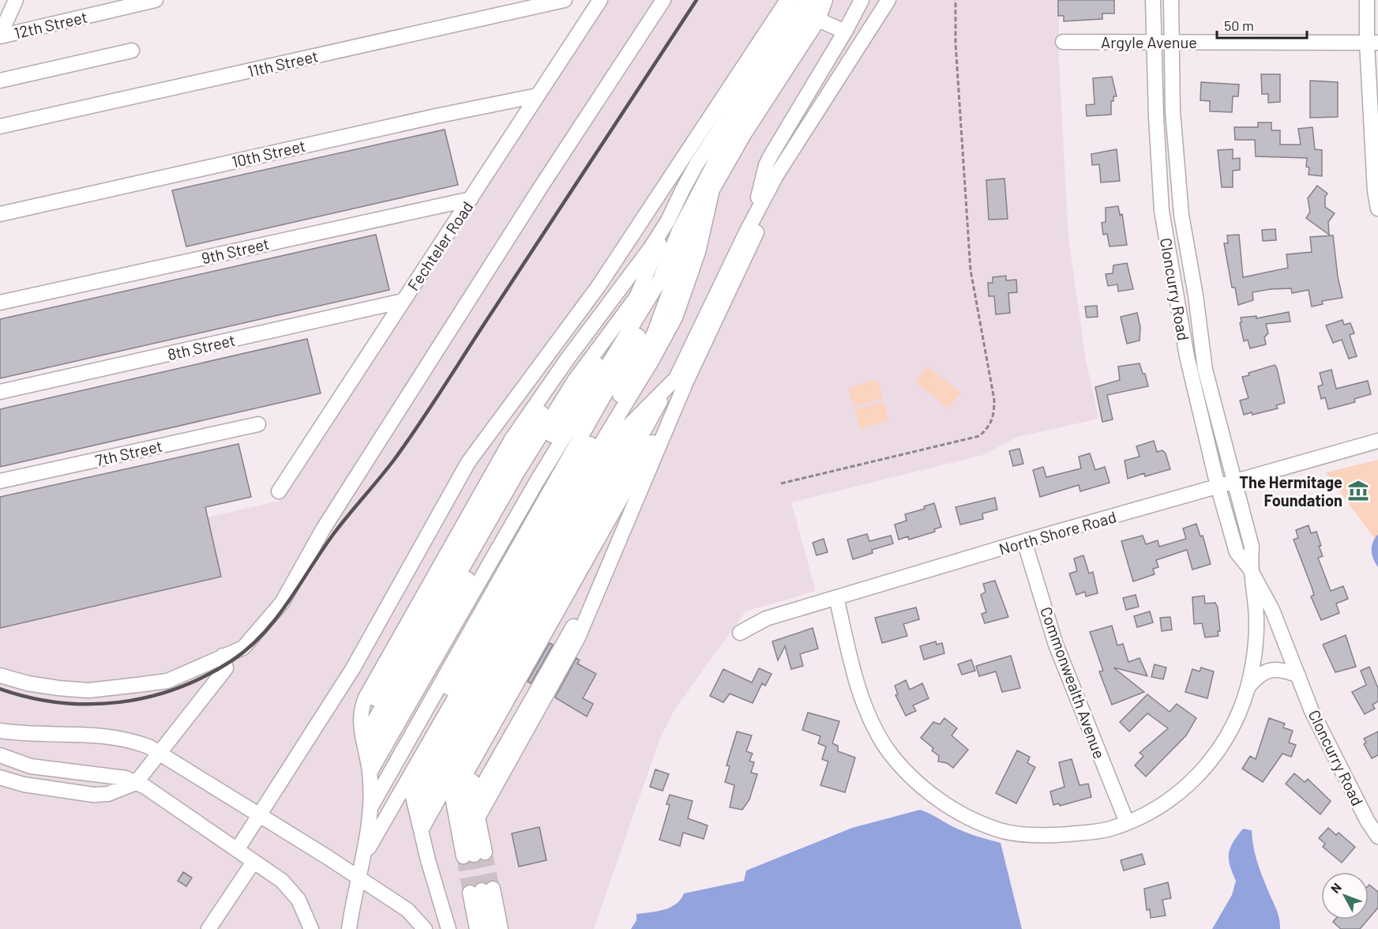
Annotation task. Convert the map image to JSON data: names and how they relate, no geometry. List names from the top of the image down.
{
  "streets": {
    "street": [
      "12th Street",
      "Argyle Avenue",
      "11th Street",
      "10th Street",
      "Fechteler Road",
      "9th Street",
      "Cloncurry Road",
      "8th Street",
      "7th Street",
      "North Shore Road",
      "Commonwealth Avenue"
    ]
  },
  "crossings": [
    ["Argyle Avenue", "Cloncurry Road"],
    ["10th Street", "Fechteler Road"],
    ["Fechteler Road", "9th Street"],
    ["Fechteler Road", "8th Street"],
    ["Cloncurry Road", "North Shore Road"],
    ["North Shore Road", "Commonwealth Avenue"]
  ],
  "places": {
    "museum": ["The Hermitage Foundation"]
  },
  "scale_bar": "50 m",
  "north": "top left"
}
